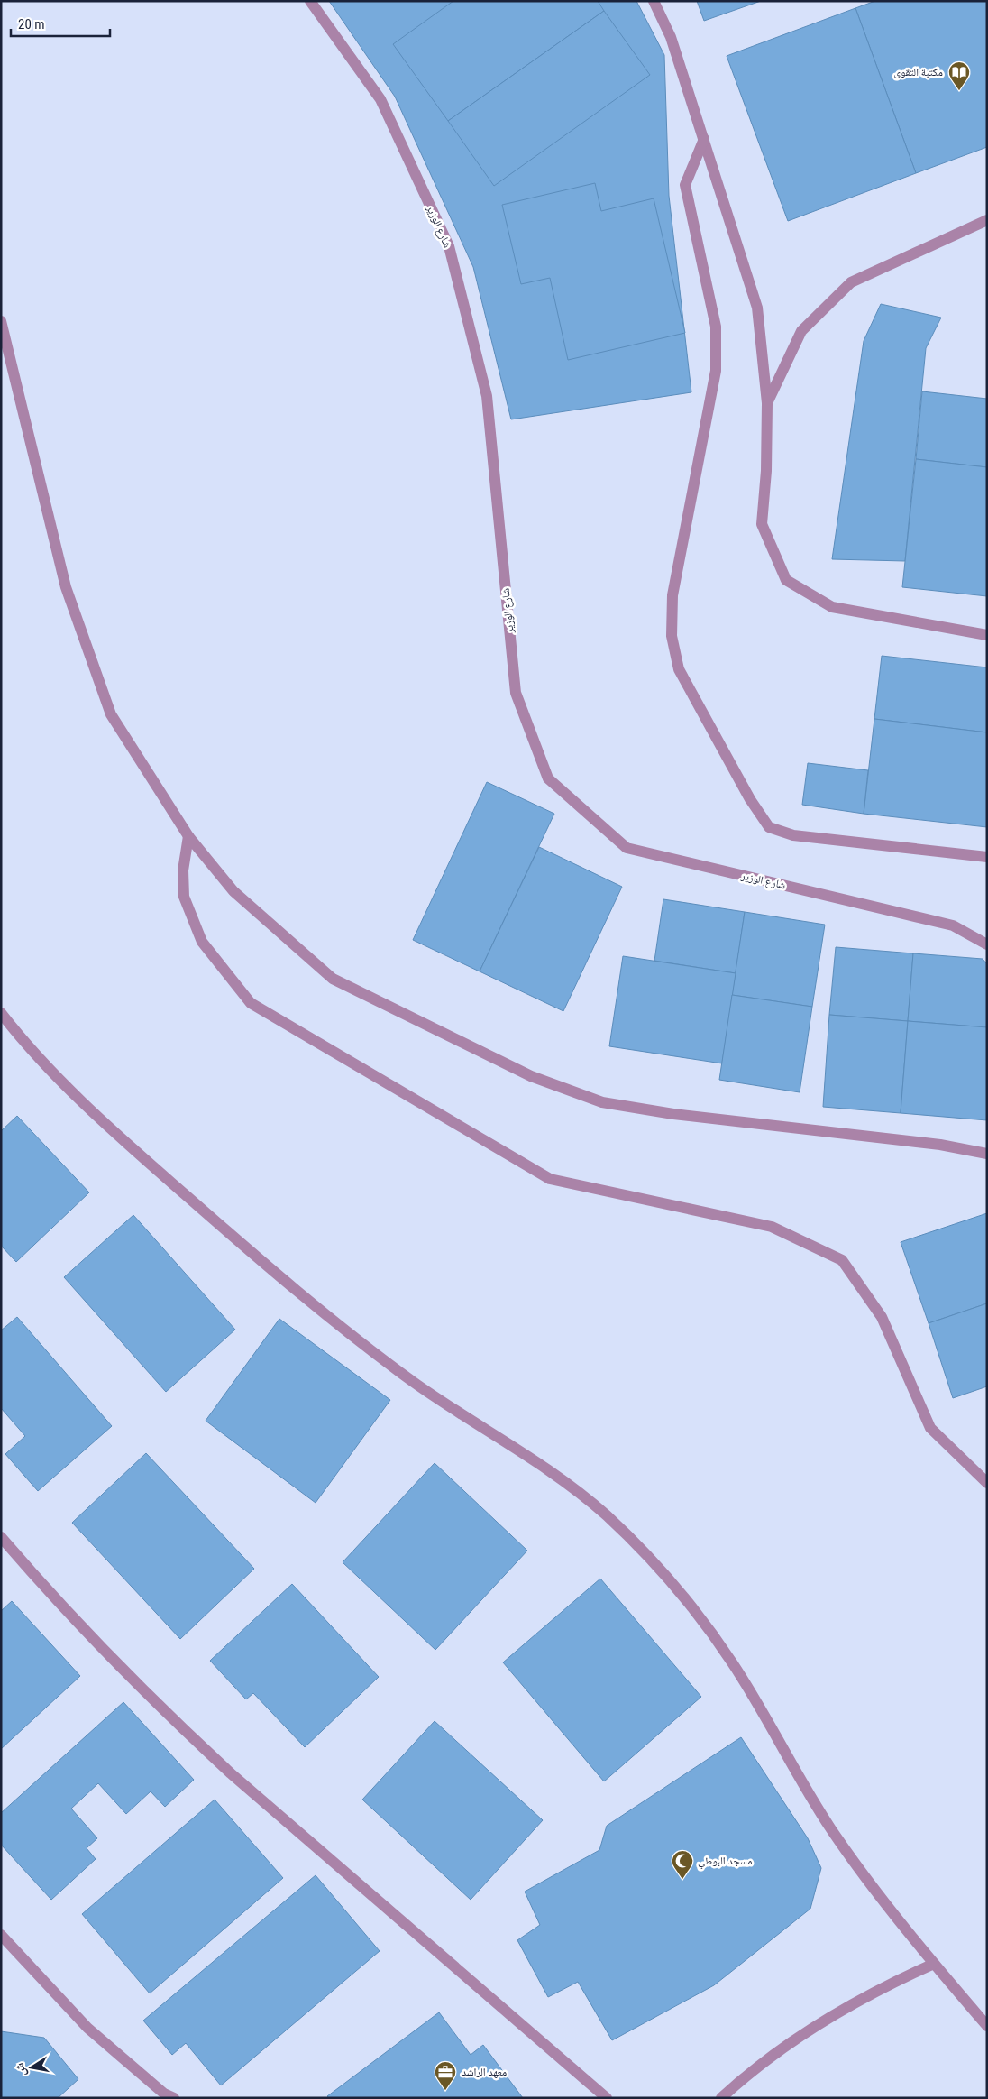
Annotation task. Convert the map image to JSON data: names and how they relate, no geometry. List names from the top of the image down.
{
  "streets": {
    "street": ["شارع الوزير"]
  },
  "places": {
    "library": ["مكتبة التقوى"],
    "mosque": ["مسجد البوطي"],
    "office": ["معهد الراشد"]
  },
  "scale_bar": "20 m",
  "north": "left"
}
